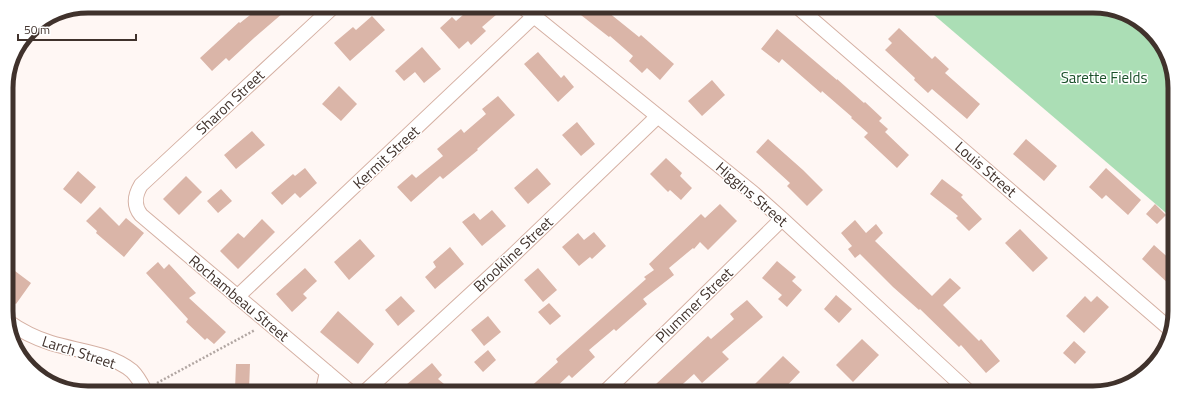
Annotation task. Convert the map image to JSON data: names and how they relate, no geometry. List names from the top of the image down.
{
  "streets": {
    "street": [
      "Sharon Street",
      "Kermit Street",
      "Louis Street",
      "Higgins Street",
      "Brookline Street",
      "Rochambeau Street",
      "Plummer Street",
      "Larch Street"
    ]
  },
  "crossings": [
    ["Sharon Street", "Rochambeau Street"],
    ["Kermit Street", "Rochambeau Street"],
    ["Higgins Street", "Brookline Street"],
    ["Higgins Street", "Plummer Street"]
  ],
  "parks": ["Sarette Fields"],
  "scale_bar": "50 m"
}
